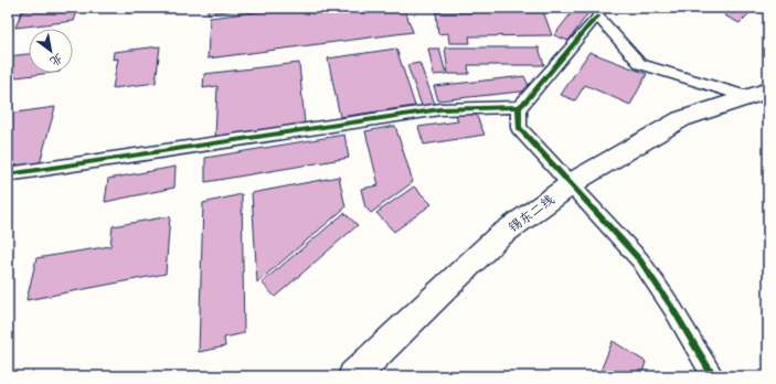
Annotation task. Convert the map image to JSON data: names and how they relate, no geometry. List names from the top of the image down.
{
  "streets": {
    "main road": ["锡东二线"]
  },
  "north": "bottom right"
}
